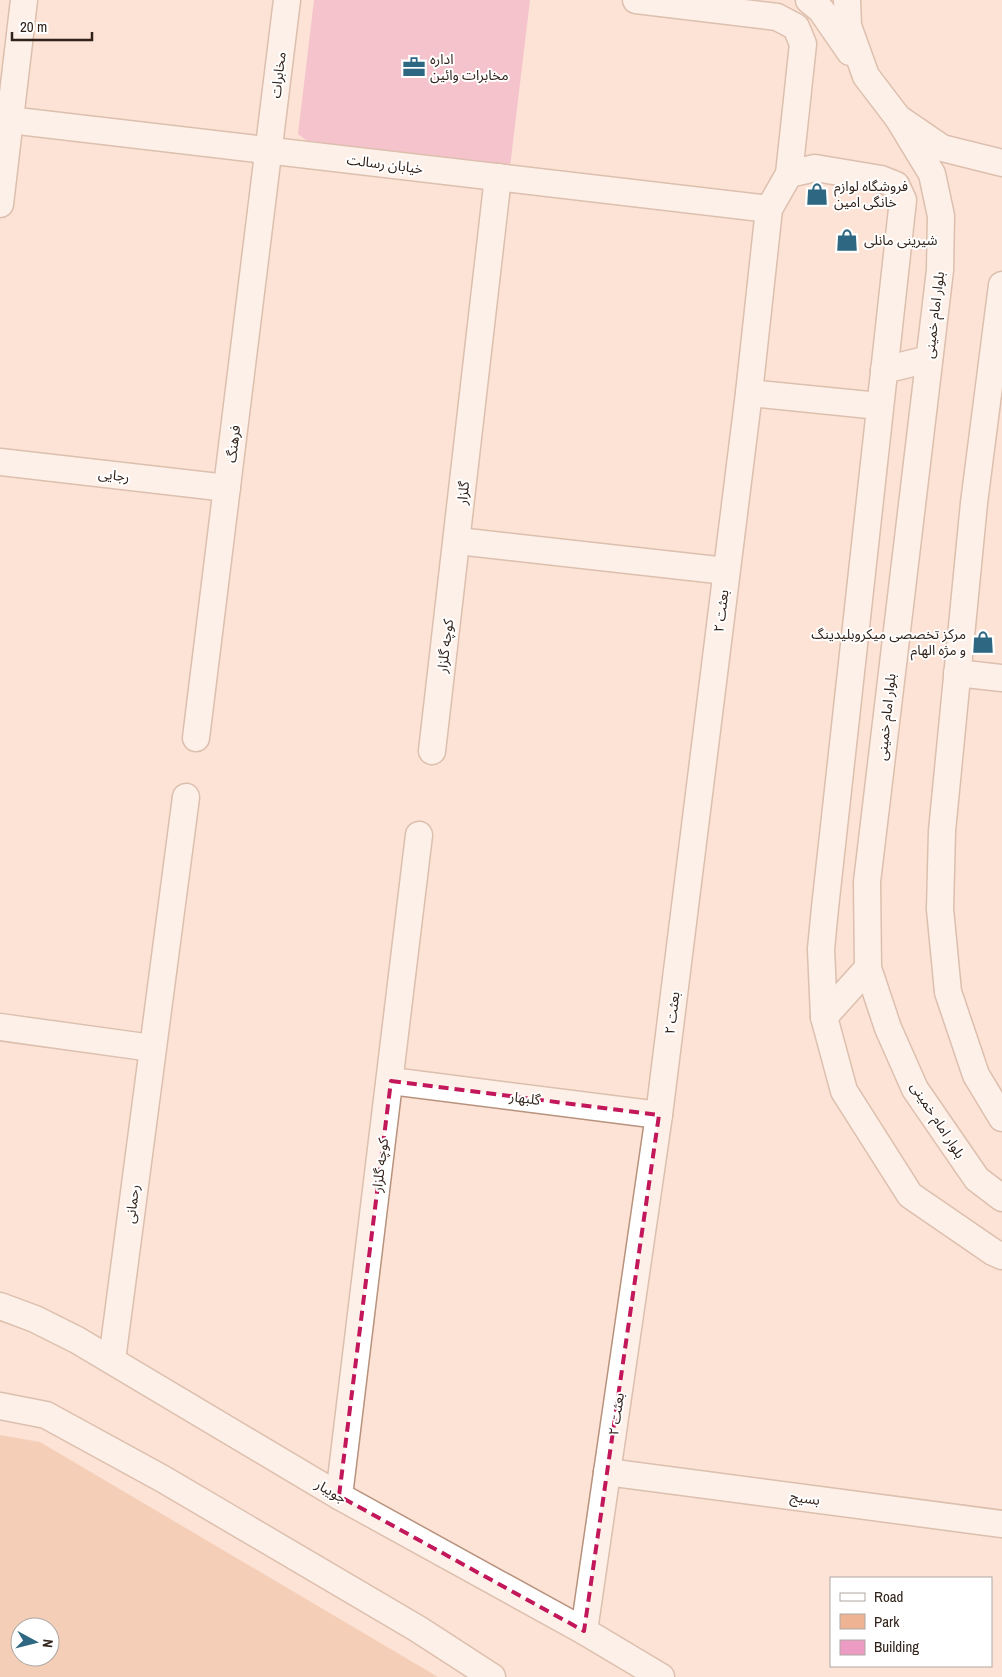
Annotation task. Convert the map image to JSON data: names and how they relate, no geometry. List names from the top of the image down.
{
  "streets": {
    "street": [
      "مخابرات",
      "خیابان رسالت",
      "بلوار امام خمینی",
      "فرهنگ",
      "رجایی",
      "گلزار",
      "بعثت ۲",
      "کوچه گلزار",
      "گلبهار",
      "رحمانی",
      "جویبار",
      "بسیج"
    ]
  },
  "crossings": [
    ["مخابرات", "خیابان رسالت"],
    ["مخابرات", "فرهنگ"],
    ["خیابان رسالت", "فرهنگ"],
    ["خیابان رسالت", "گلزار"],
    ["خیابان رسالت", "بعثت ۲"],
    ["فرهنگ", "رجایی"],
    ["گلزار", "کوچه گلزار"],
    ["بعثت ۲", "گلبهار"],
    ["بعثت ۲", "جویبار"],
    ["بعثت ۲", "بسیج"],
    ["کوچه گلزار", "گلبهار"],
    ["کوچه گلزار", "جویبار"],
    ["رحمانی", "جویبار"]
  ],
  "places": {
    "office": ["اداره مخابرات وائین"],
    "shop": ["فروشگاه لوازم خانگی امین", "شیرینی مانلی", "مرکز تخصصی میکروبلیدینگ و مژه الهام"]
  },
  "legend": ["Road", "Park", "Building"],
  "scale_bar": "20 m",
  "north": "right"
}
